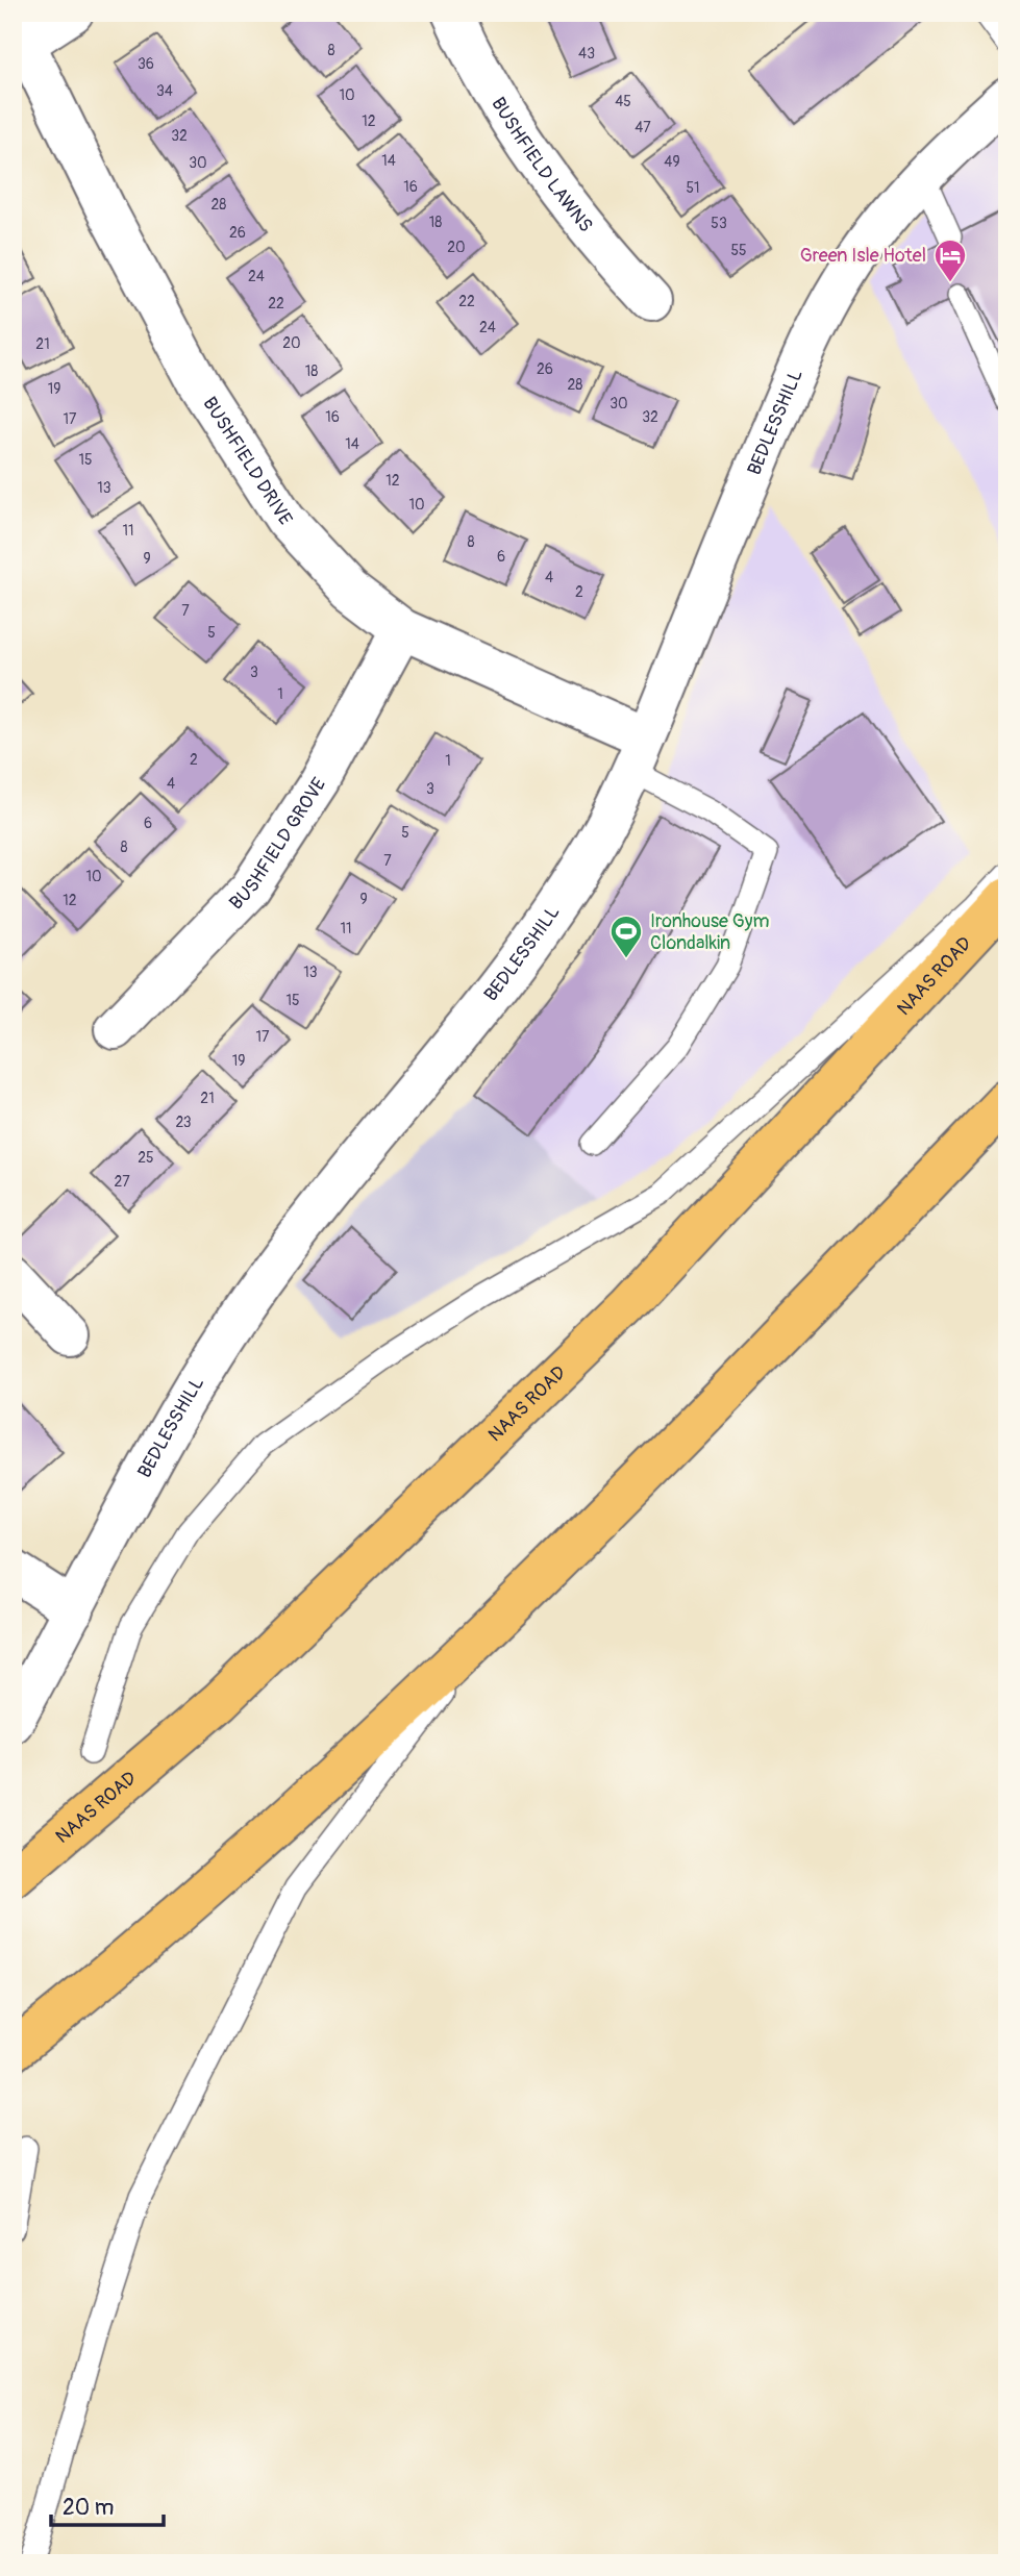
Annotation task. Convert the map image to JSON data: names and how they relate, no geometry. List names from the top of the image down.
{
  "streets": {
    "highway": ["NAAS ROAD"],
    "street": [
      "BUSHFIELD LAWNS",
      "BEDLESSHILL",
      "BUSHFIELD DRIVE",
      "BUSHFIELD GROVE"
    ]
  },
  "crossings": [
    ["BEDLESSHILL", "BUSHFIELD DRIVE"],
    ["BUSHFIELD DRIVE", "BUSHFIELD GROVE"]
  ],
  "places": {
    "hotel": ["Green Isle Hotel"],
    "sports": ["Ironhouse Gym Clondalkin"]
  },
  "house_numbers": [
    "8",
    "43",
    "36",
    "34",
    "10",
    "45",
    "12",
    "47",
    "32",
    "14",
    "49",
    "30",
    "16",
    "51",
    "28",
    "18",
    "53",
    "26",
    "20",
    "55",
    "24",
    "22",
    "22",
    "24",
    "20",
    "21",
    "26",
    "18",
    "28",
    "19",
    "30",
    "16",
    "32",
    "17",
    "14",
    "15",
    "12",
    "13",
    "10",
    "11",
    "8",
    "6",
    "9",
    "4",
    "2",
    "7",
    "5",
    "3",
    "1",
    "2",
    "1",
    "4",
    "3",
    "6",
    "5",
    "8",
    "7",
    "10",
    "9",
    "12",
    "11",
    "13",
    "15",
    "17",
    "19",
    "21",
    "23",
    "25",
    "27"
  ],
  "scale_bar": "20 m"
}
